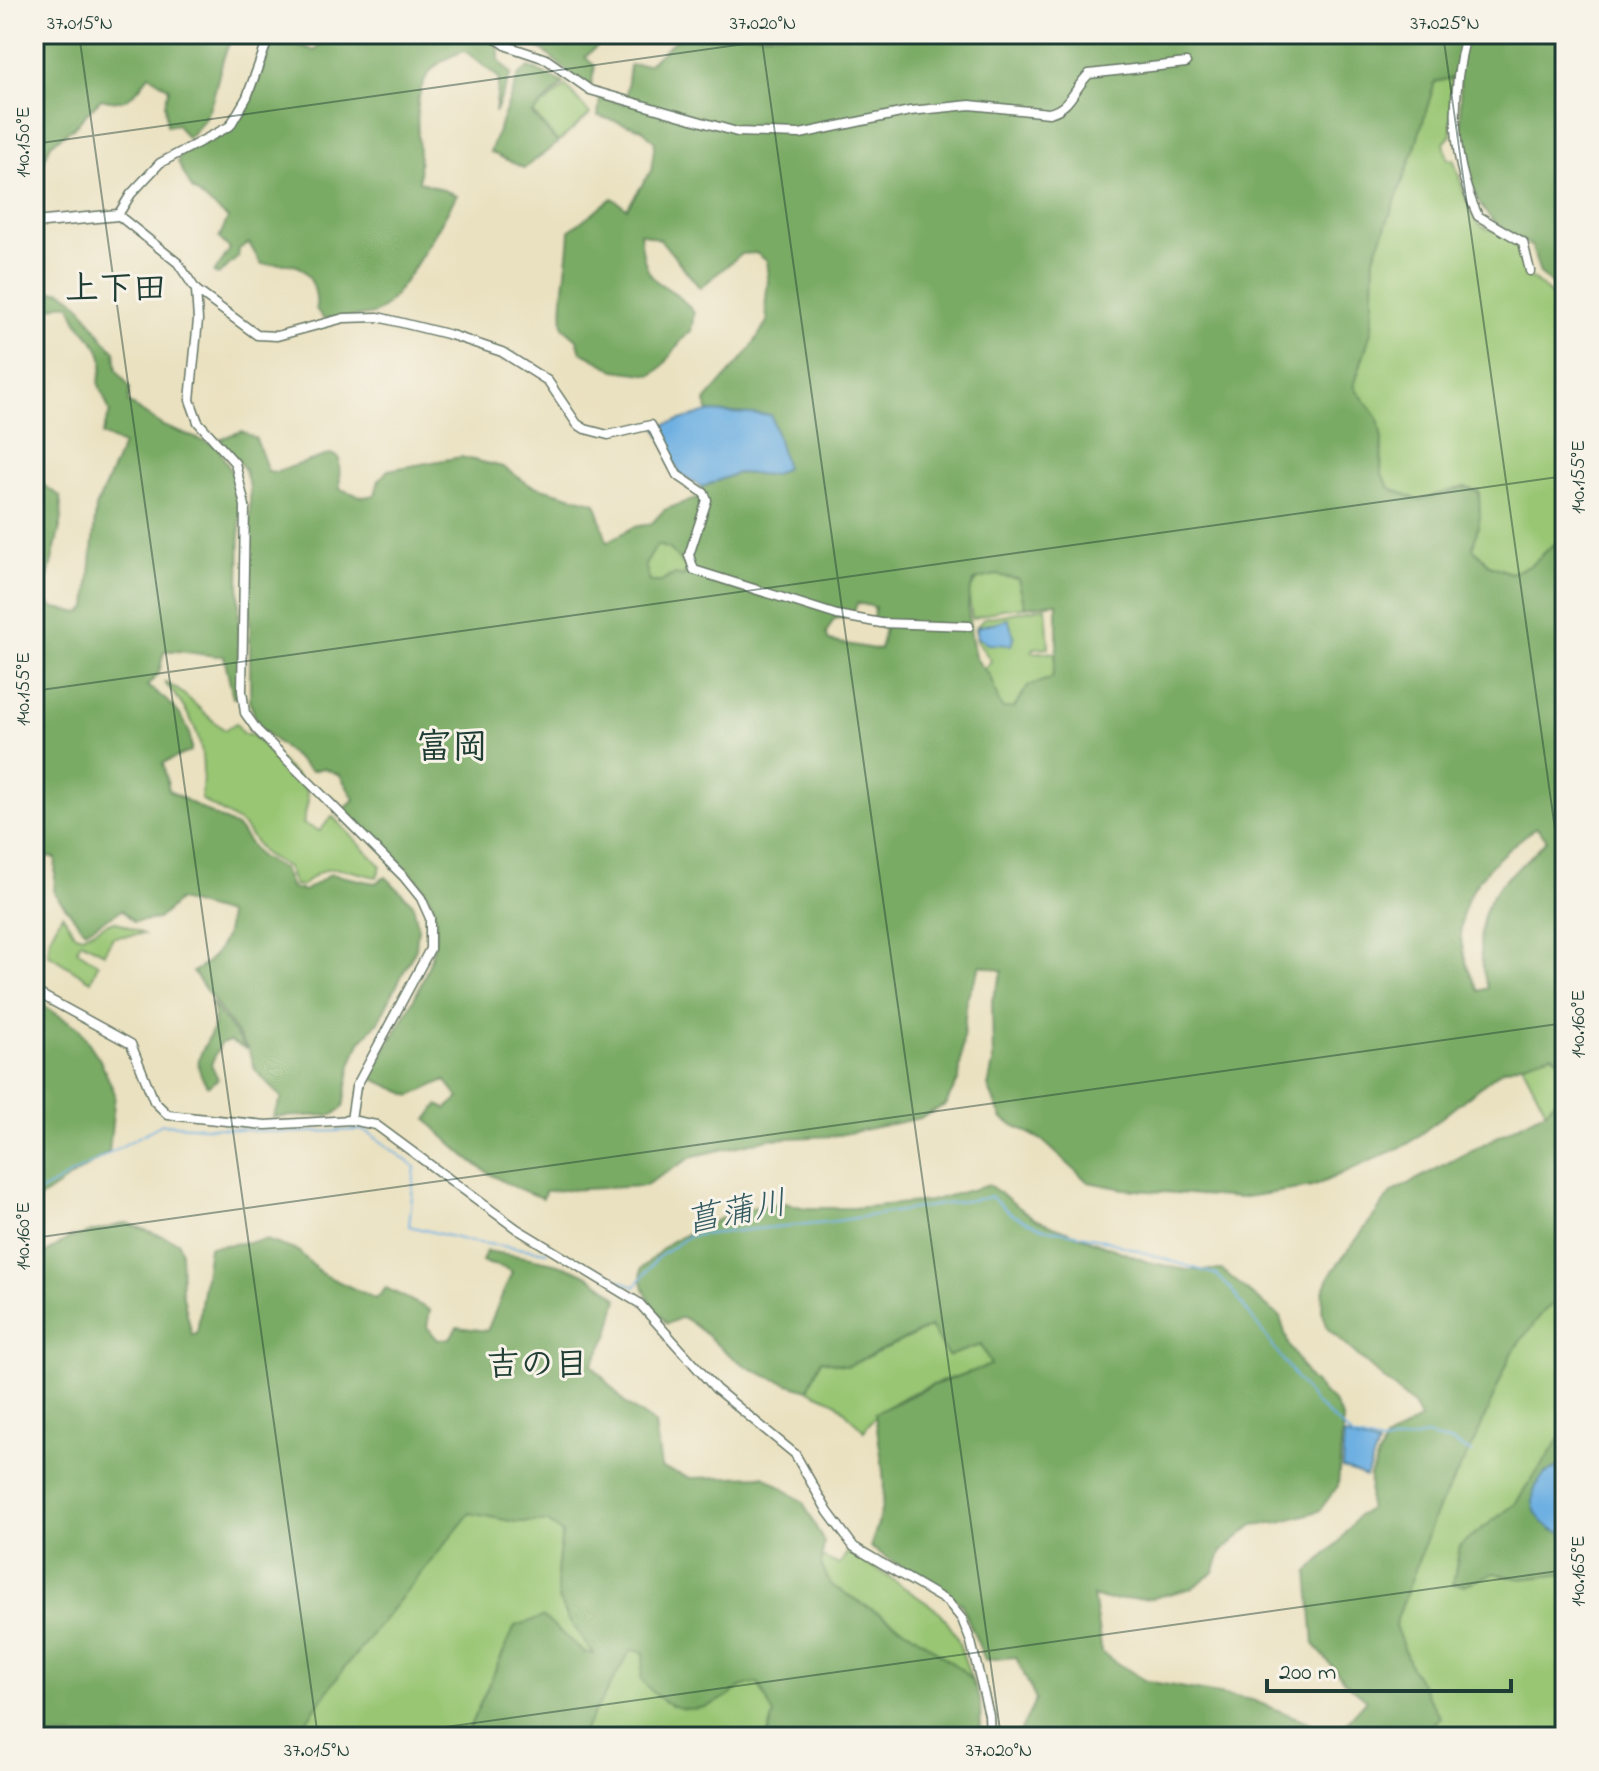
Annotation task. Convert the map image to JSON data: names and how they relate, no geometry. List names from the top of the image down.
{
  "districts": ["上下田", "富岡", "吉の目"],
  "water": ["菖蒲川"],
  "scale_bar": "200 m",
  "coordinates": [
    "37.015°N",
    "37.020°N",
    "37.025°N",
    "140.150°E",
    "140.155°E",
    "140.160°E",
    "140.165°E"
  ]
}
